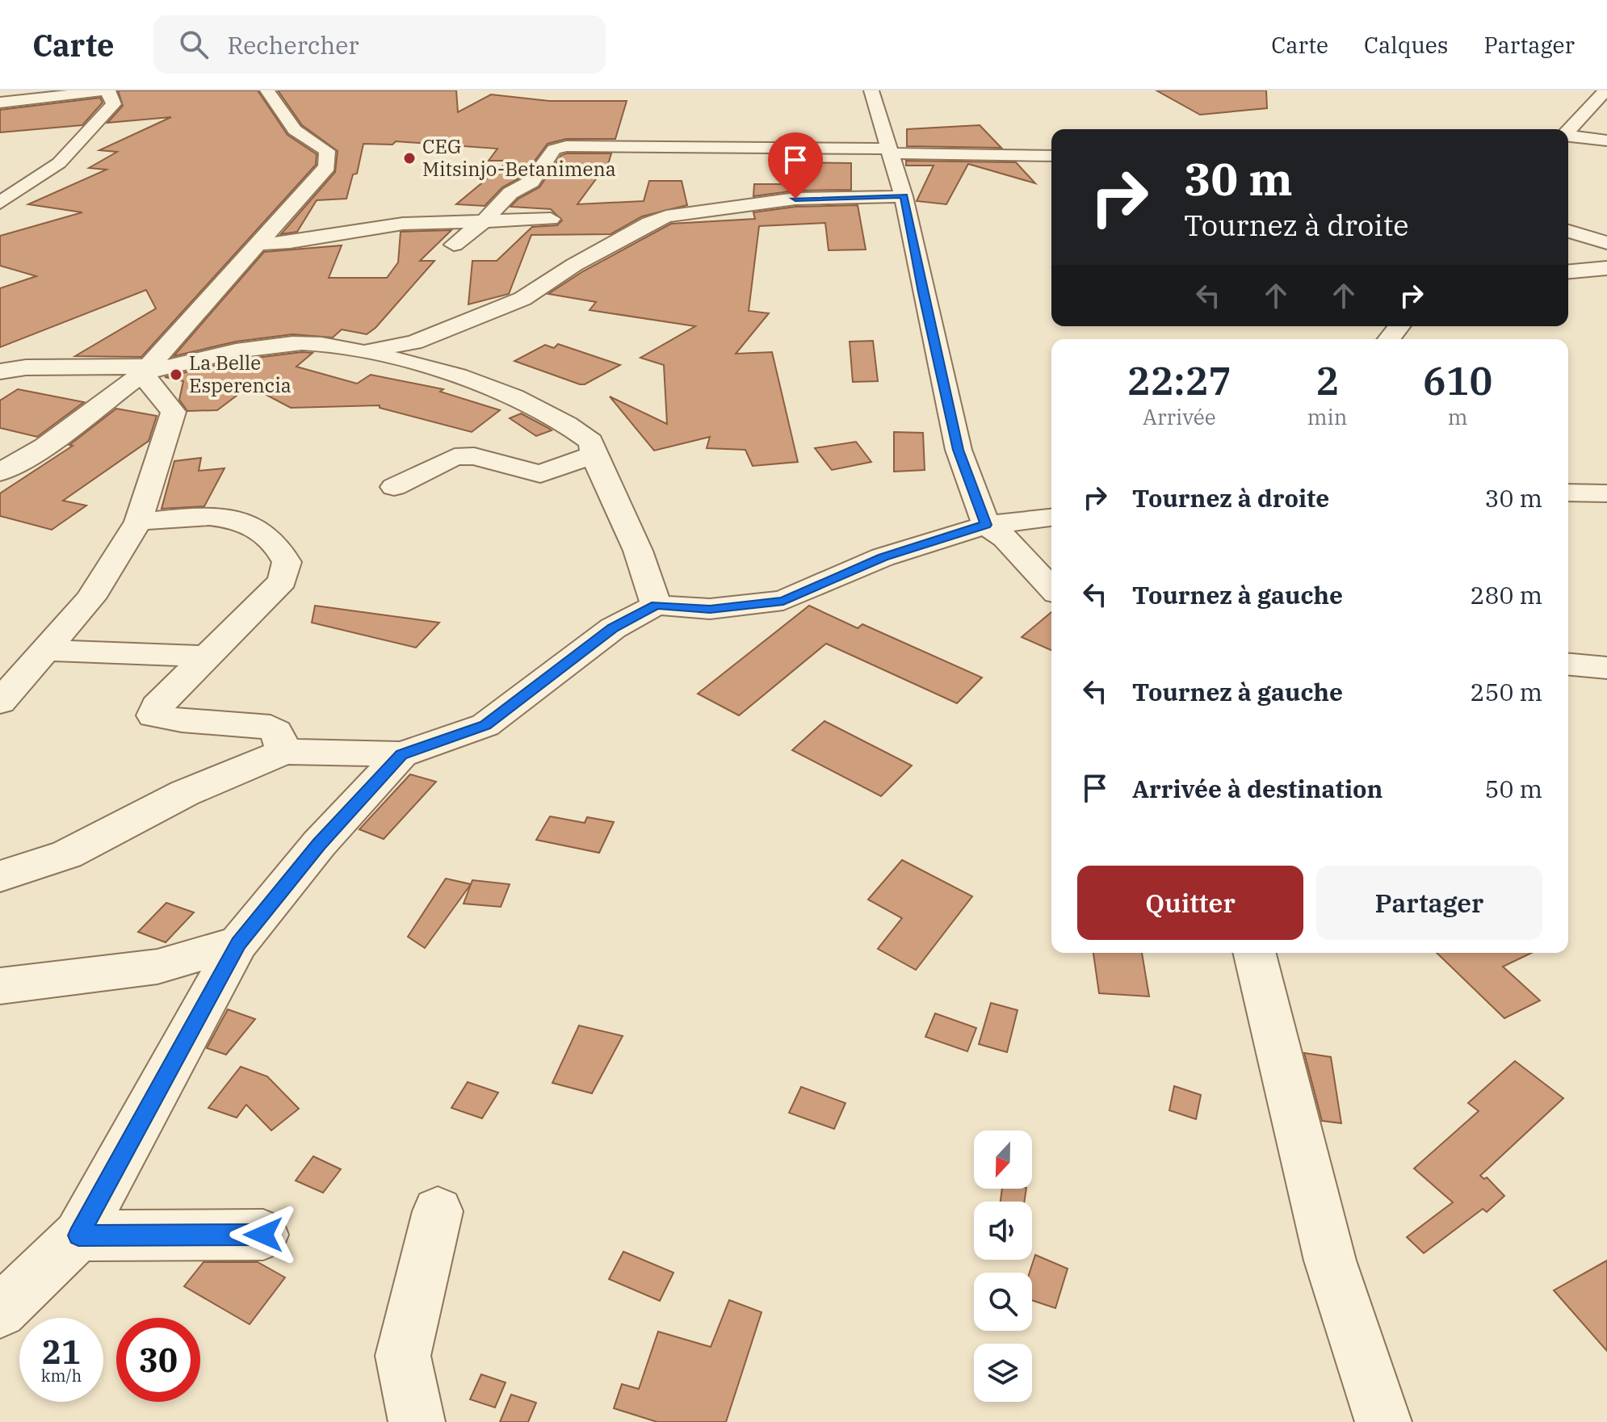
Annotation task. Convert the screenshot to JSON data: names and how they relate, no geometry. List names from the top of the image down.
{
  "places": ["CEG Mitsinjo-Betanimena", "La Belle Esperencia"],
  "north": "bottom",
  "page": {
    "header": "Carte",
    "search": "Rechercher",
    "nav": ["Carte", "Calques", "Partager"],
    "turn": ["30 m", "Tournez à droite"],
    "eta": [
      "22:27",
      "Arrivée",
      "2",
      "min",
      "610",
      "m"
    ],
    "list": [
      {
        "name": "Tournez à droite",
        "value": "30 m"
      },
      {
        "name": "Tournez à gauche",
        "value": "280 m"
      },
      {
        "name": "Tournez à gauche",
        "value": "250 m"
      },
      {
        "name": "Arrivée à destination",
        "value": "50 m"
      }
    ],
    "buttons": ["Quitter", "Partager"],
    "speed": "21 km/h",
    "limit": "30"
  }
}
